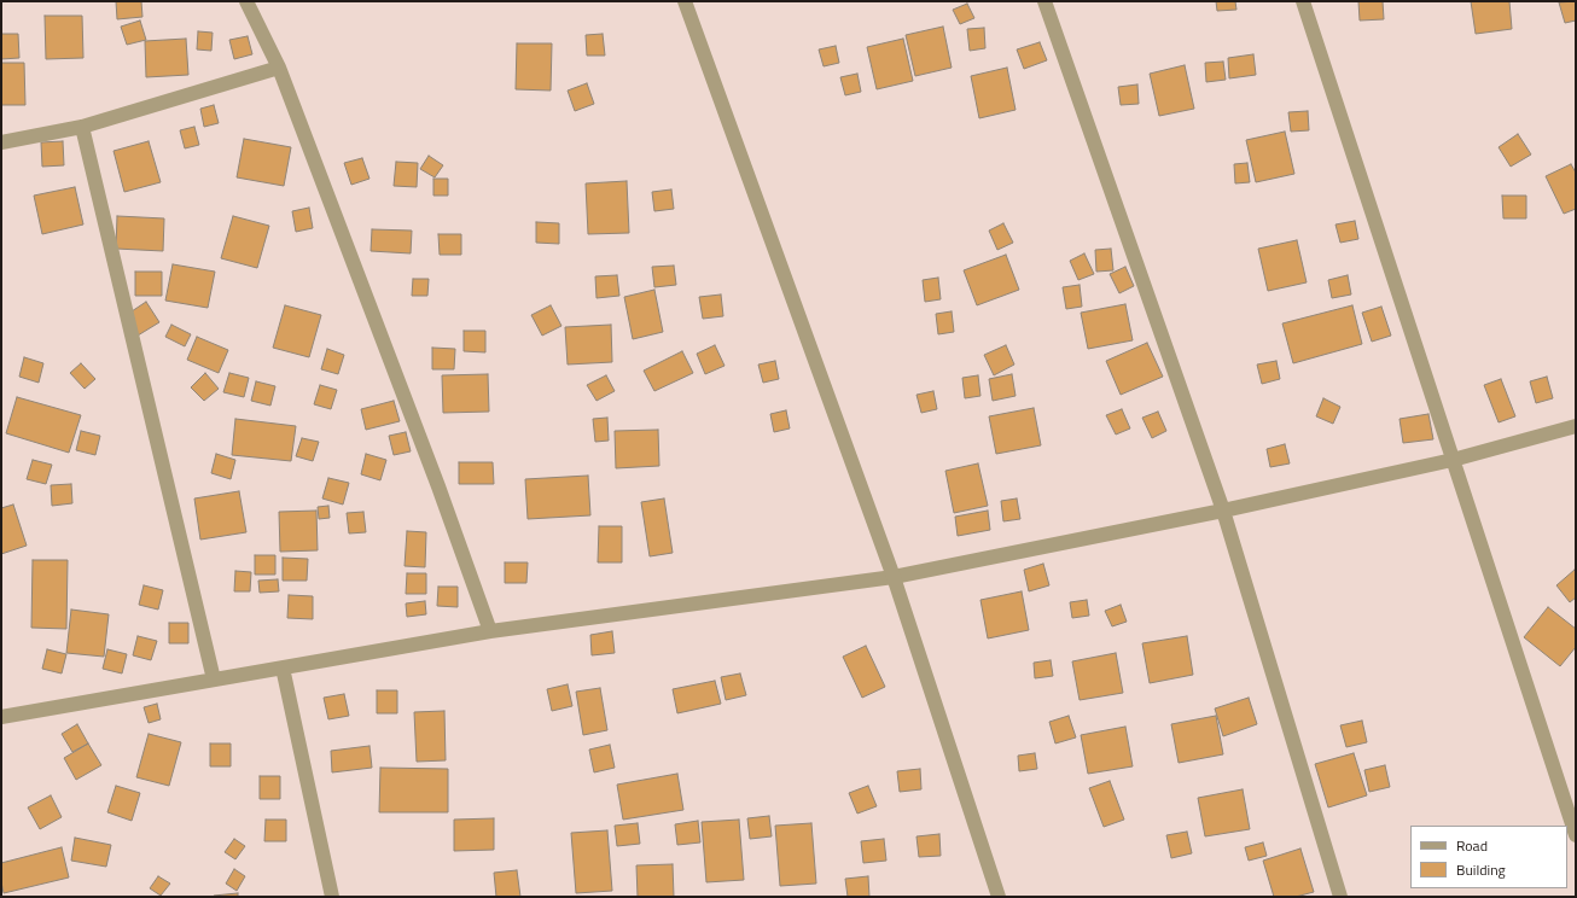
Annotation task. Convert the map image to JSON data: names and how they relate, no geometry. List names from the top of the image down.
{
  "legend": ["Road", "Building"]
}
